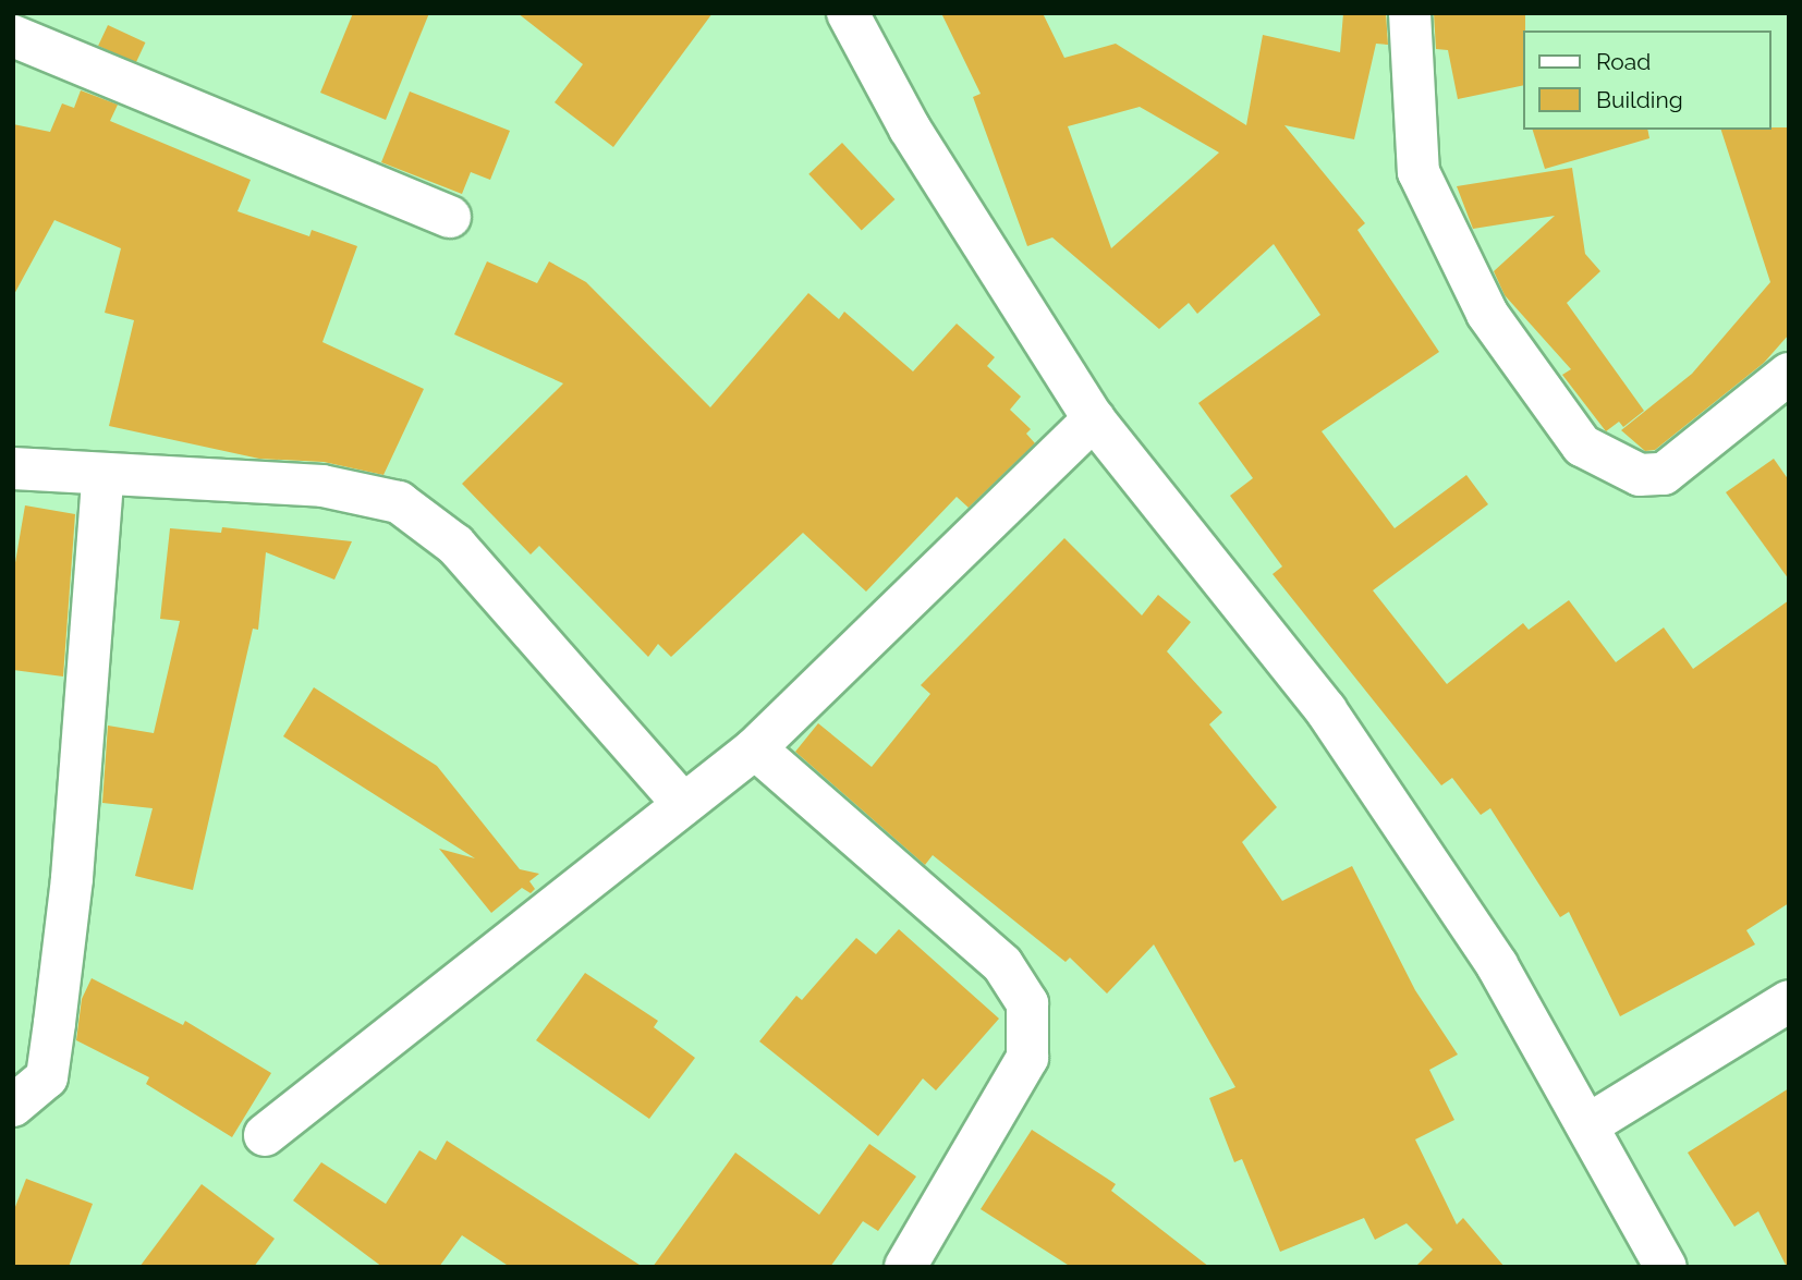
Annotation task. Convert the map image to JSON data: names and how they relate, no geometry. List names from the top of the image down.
{
  "legend": ["Road", "Building"]
}
